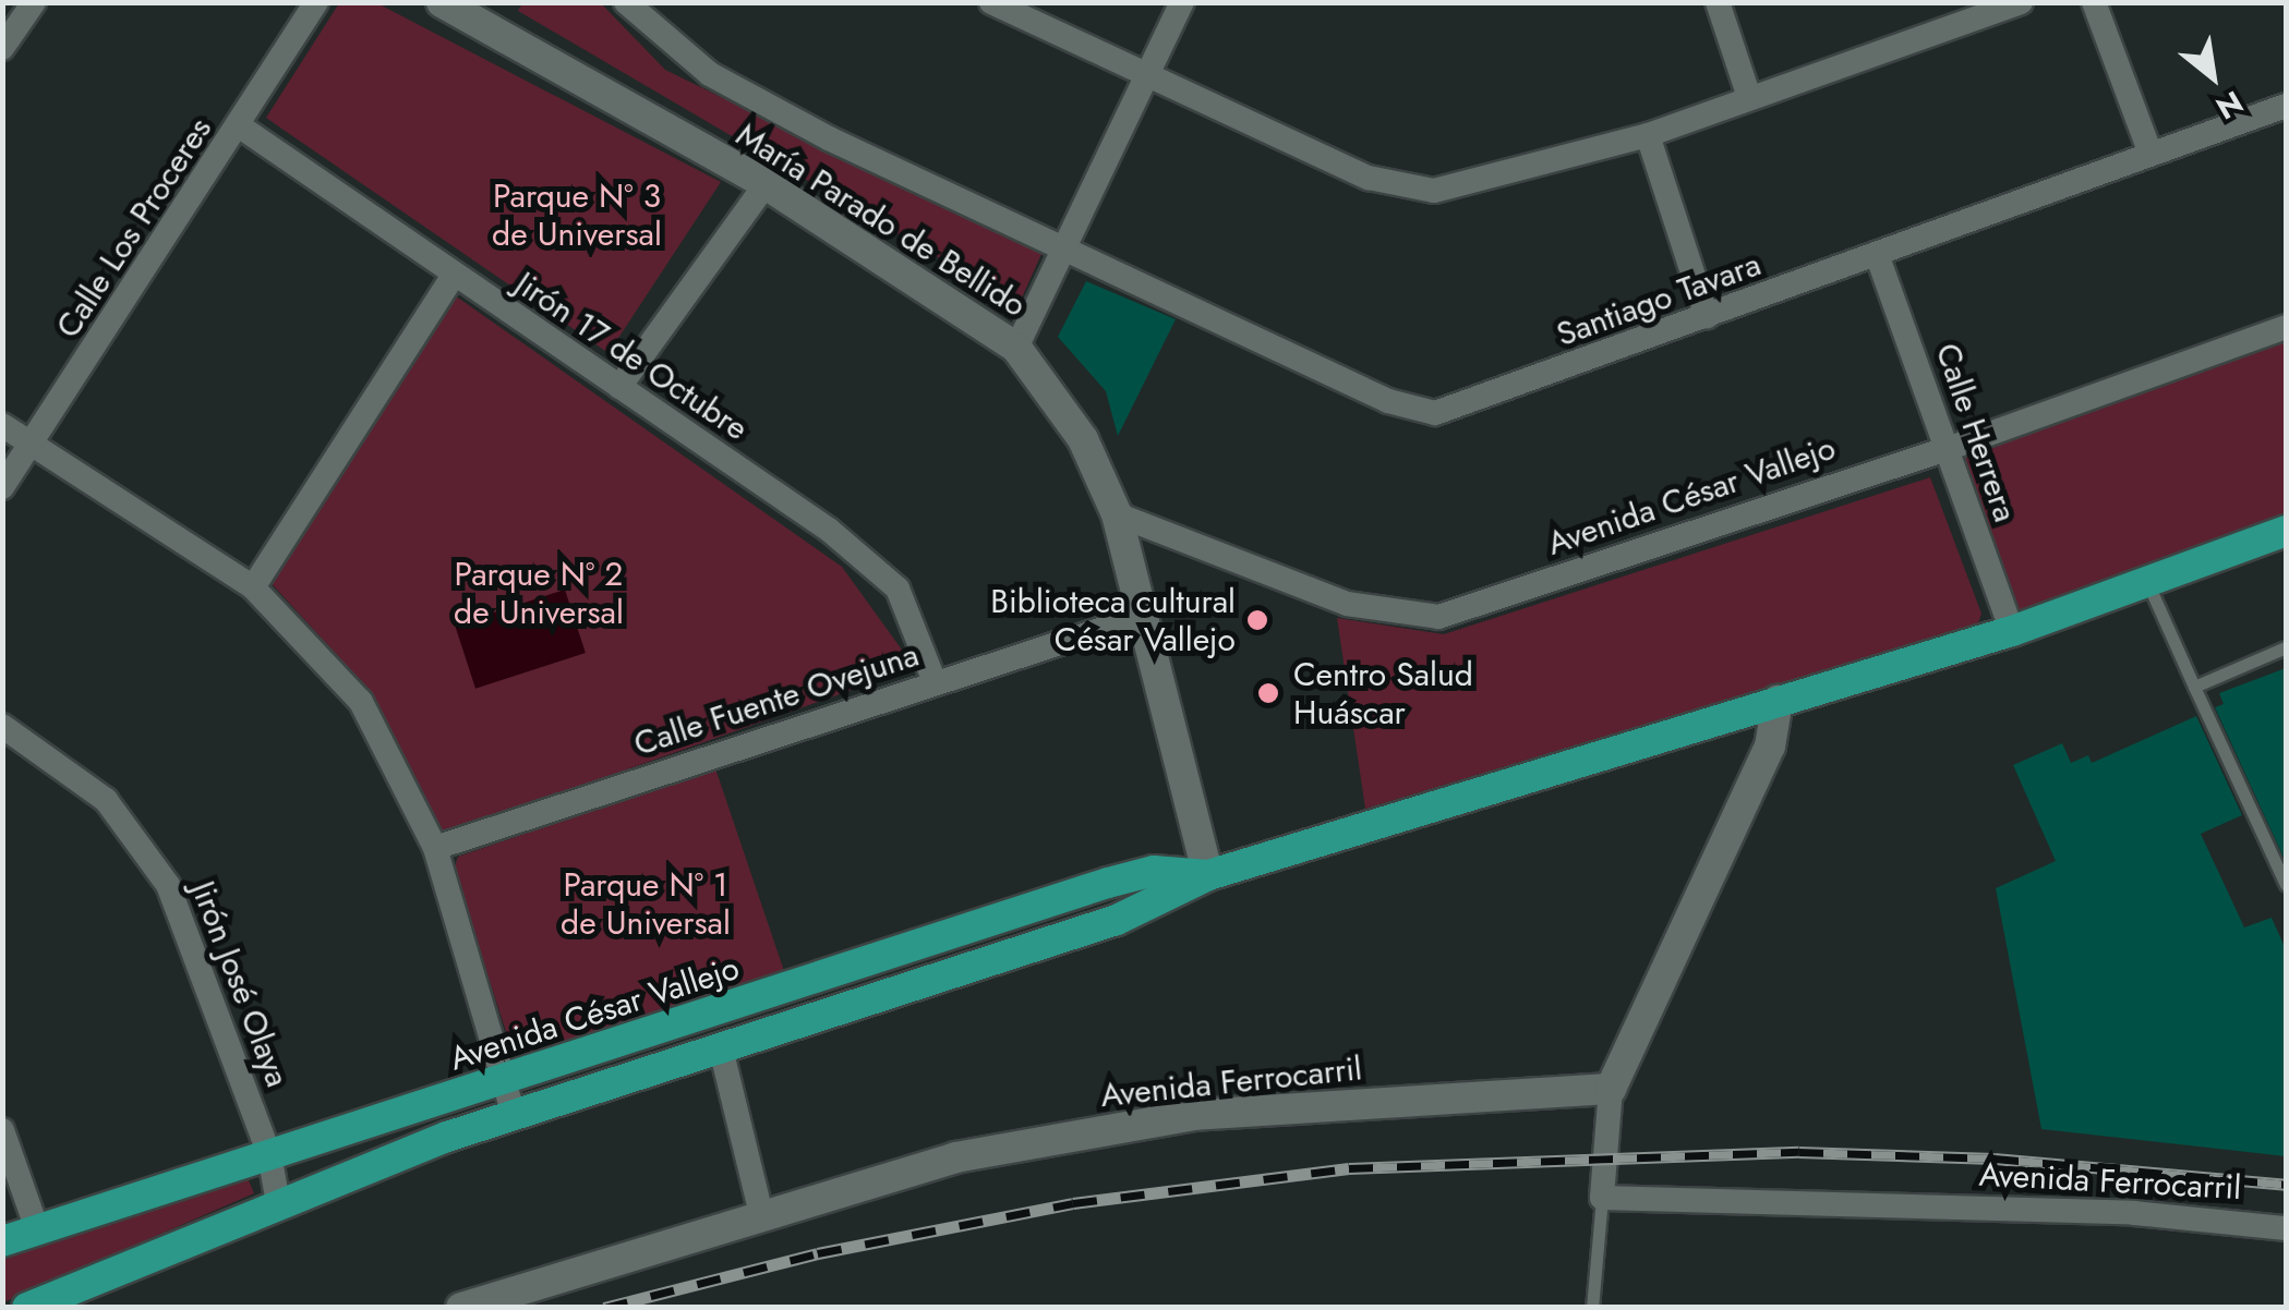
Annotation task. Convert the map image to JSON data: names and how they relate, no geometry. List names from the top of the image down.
{
  "streets": {
    "main road": ["Avenida César Vallejo"],
    "street": [
      "María Parado de Bellido",
      "Calle Los Proceres",
      "Santiago Tavara",
      "Jirón 17 de Octubre",
      "Calle Herrera",
      "Calle Fuente Ovejuna",
      "Jirón José Olaya",
      "Avenida Ferrocarril"
    ]
  },
  "crossings": [
    ["María Parado de Bellido", "Avenida César Vallejo"],
    ["María Parado de Bellido", "Calle Fuente Ovejuna"],
    ["Calle Los Proceres", "Jirón 17 de Octubre"],
    ["Santiago Tavara", "Calle Herrera"],
    ["Jirón 17 de Octubre", "Calle Fuente Ovejuna"],
    ["Calle Herrera", "Avenida César Vallejo"],
    ["Avenida César Vallejo", "Jirón José Olaya"]
  ],
  "parks": ["Parque Nº 3 de Universal", "Parque Nº 2 de Universal", "Parque Nº 1 de Universal"],
  "places": ["Biblioteca cultural César Vallejo", "Centro Salud Huáscar"],
  "north": "bottom right"
}
